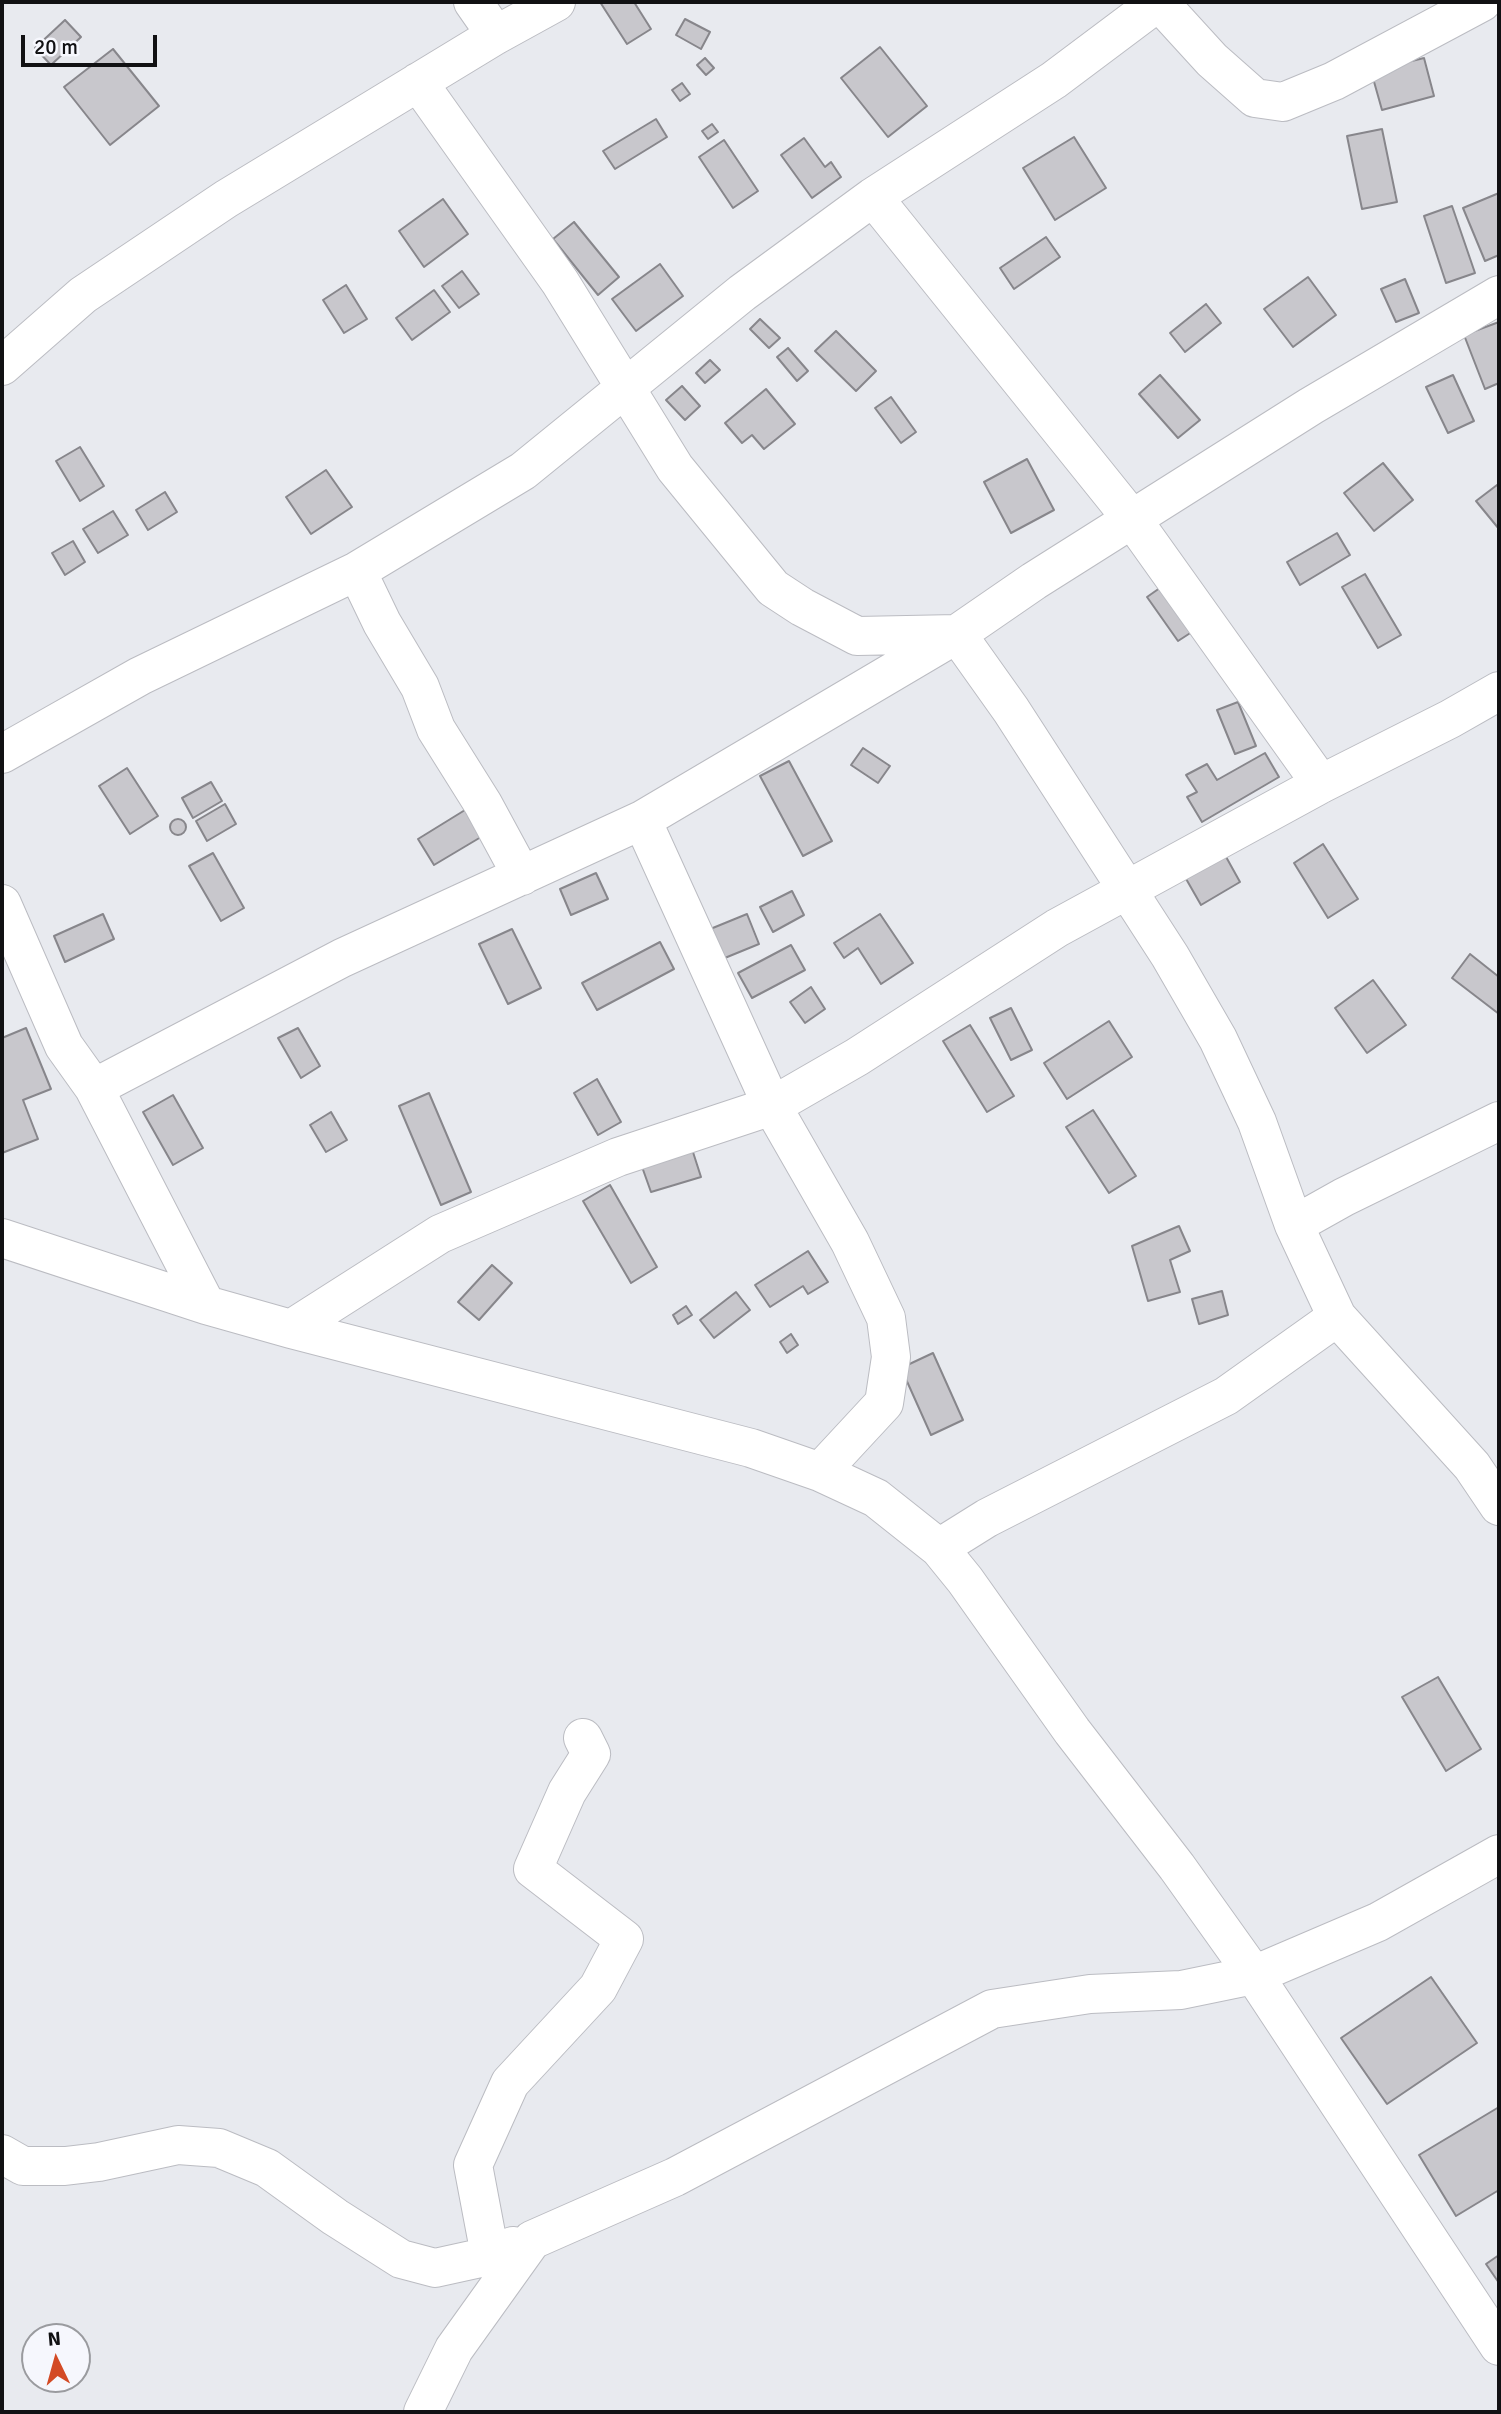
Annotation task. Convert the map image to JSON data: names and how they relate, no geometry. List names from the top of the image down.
{
  "scale_bar": "20 m",
  "north": "top"
}
